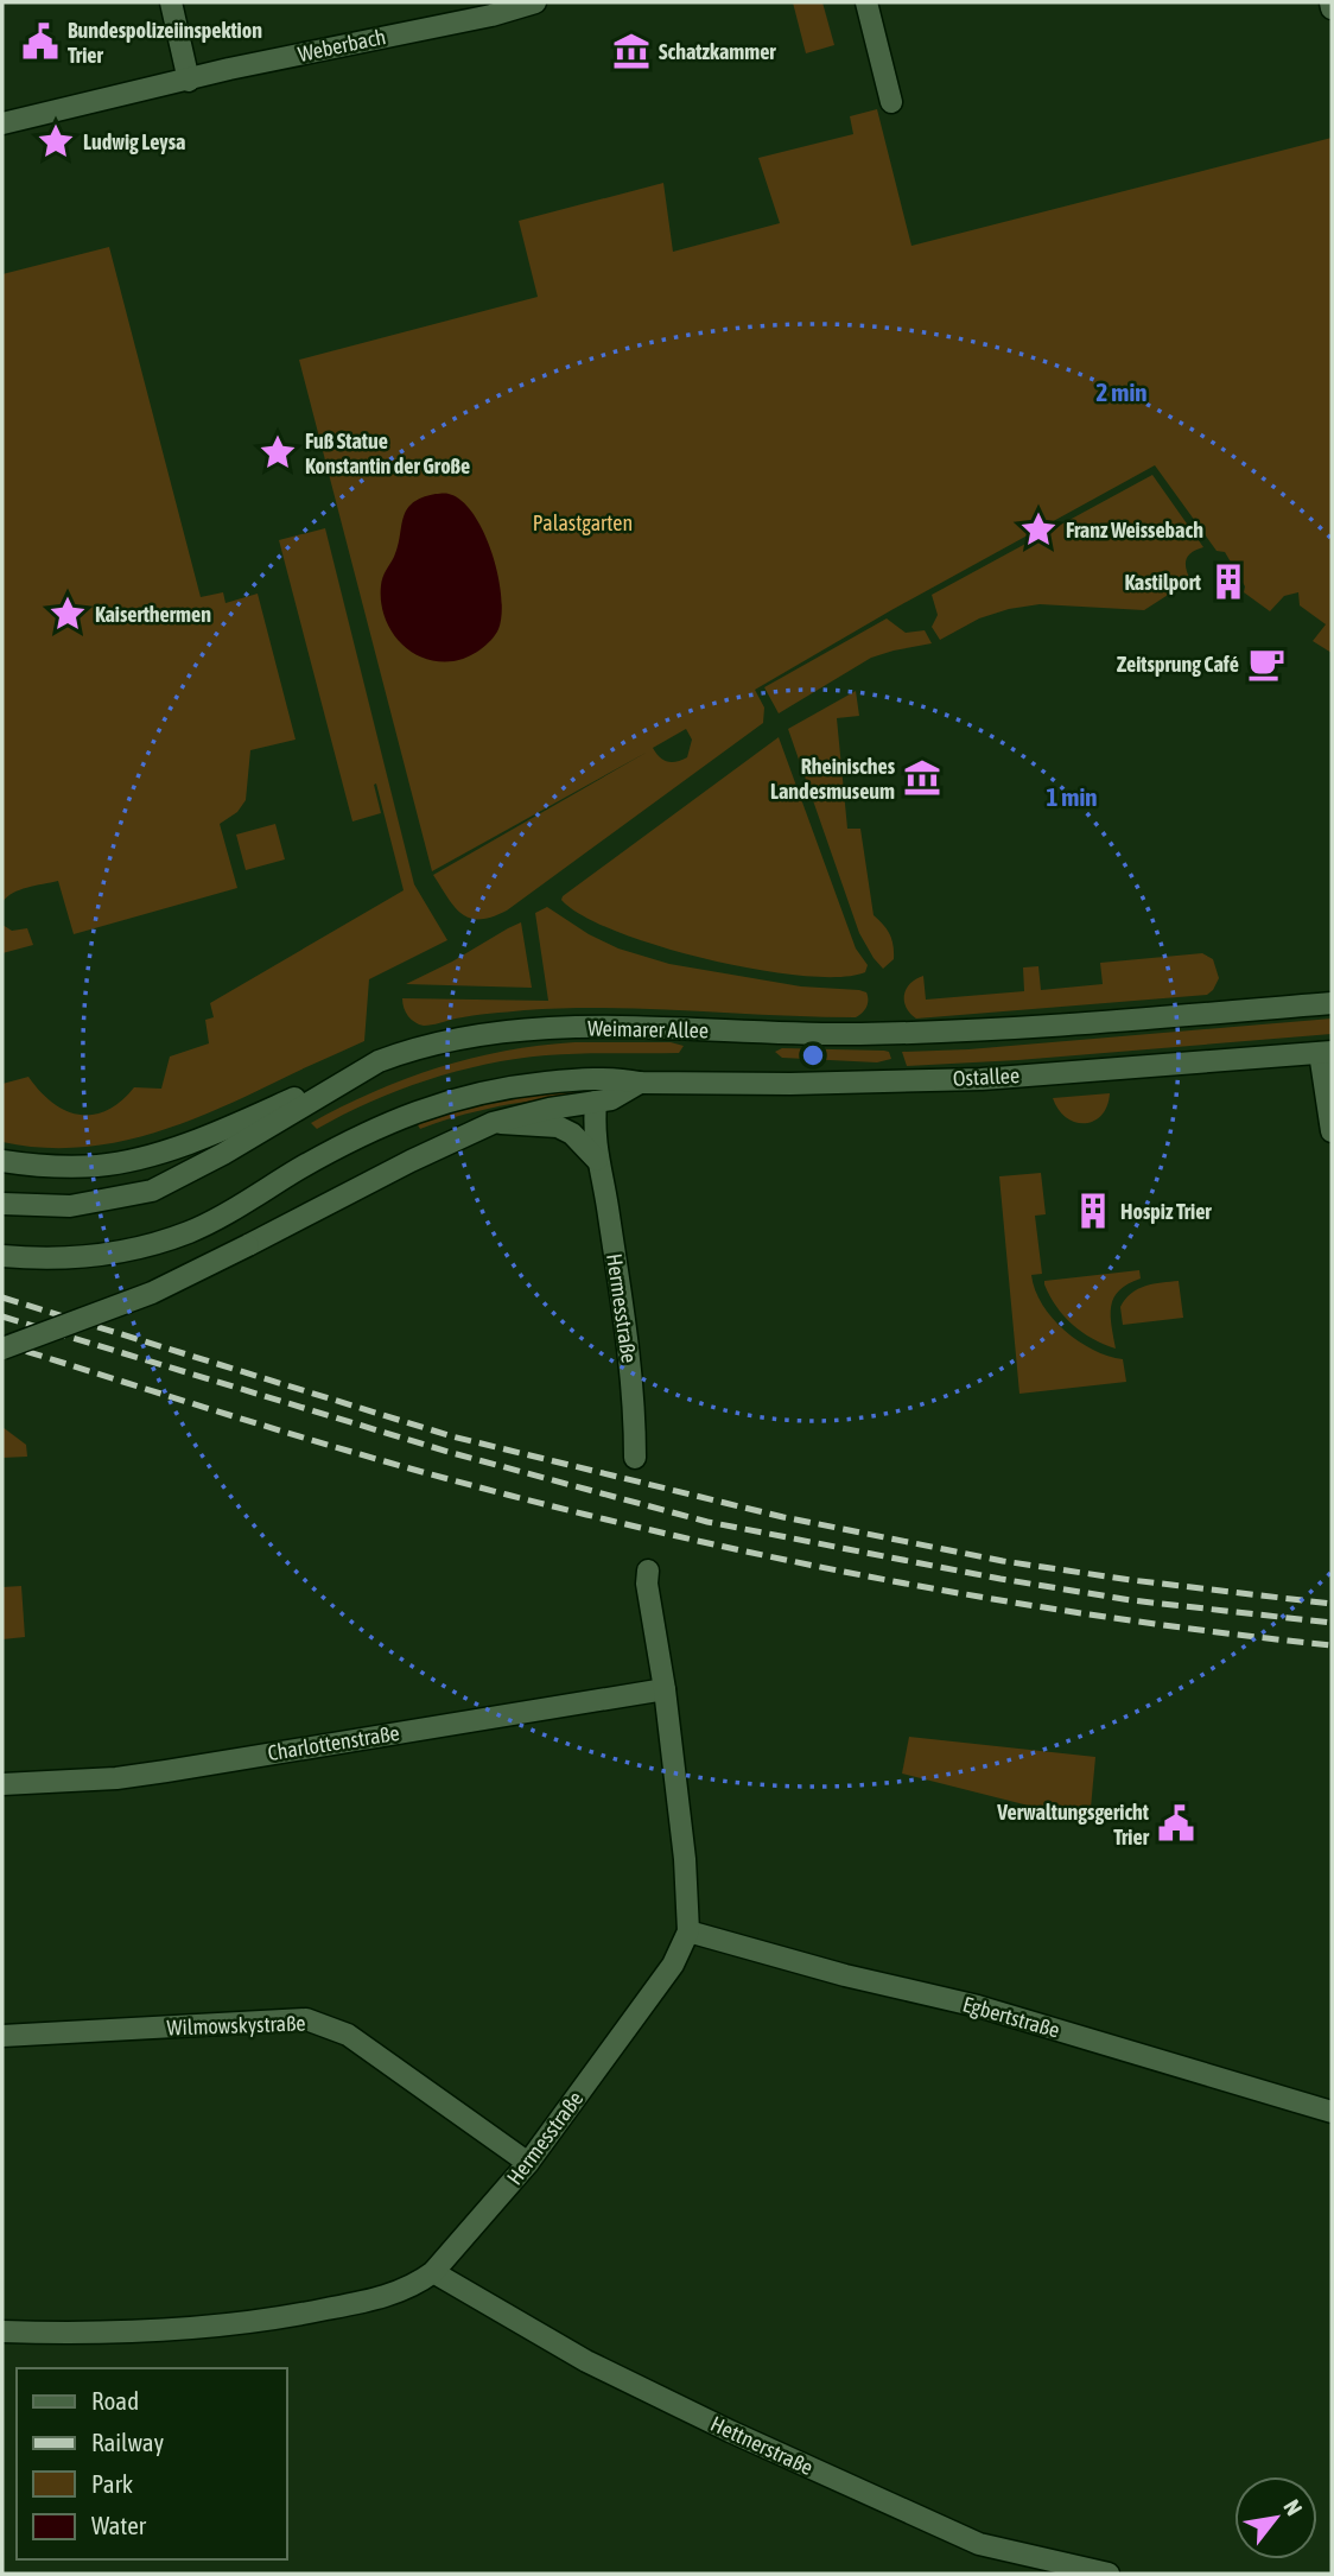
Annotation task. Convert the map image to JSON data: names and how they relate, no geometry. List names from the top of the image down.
{
  "streets": {
    "street": [
      "Weberbach",
      "Weimarer Allee",
      "Ostallee",
      "Hermesstraße",
      "Charlottenstraße",
      "Egbertstraße",
      "Wilmowskystraße",
      "Hettnerstraße"
    ]
  },
  "crossings": [
    ["Hermesstraße", "Charlottenstraße"],
    ["Hermesstraße", "Egbertstraße"],
    ["Hermesstraße", "Wilmowskystraße"],
    ["Hermesstraße", "Hettnerstraße"]
  ],
  "parks": ["Palastgarten"],
  "places": {
    "public building": ["Bundespolizeiinspektion Trier", "Verwaltungsgericht Trier"],
    "museum": ["Schatzkammer", "Rheinisches Landesmuseum"],
    "place": [
      "Ludwig Leysa",
      "Fuß Statue Konstantin der Große",
      "Franz Weissebach",
      "Kaiserthermen"
    ],
    "building": ["Kastilport", "Hospiz Trier"],
    "cafe": ["Zeitsprung Café"]
  },
  "legend": [
    "Road",
    "Railway",
    "Park",
    "Water"
  ],
  "north": "top right",
  "rings": ["2 min", "1 min"]
}
